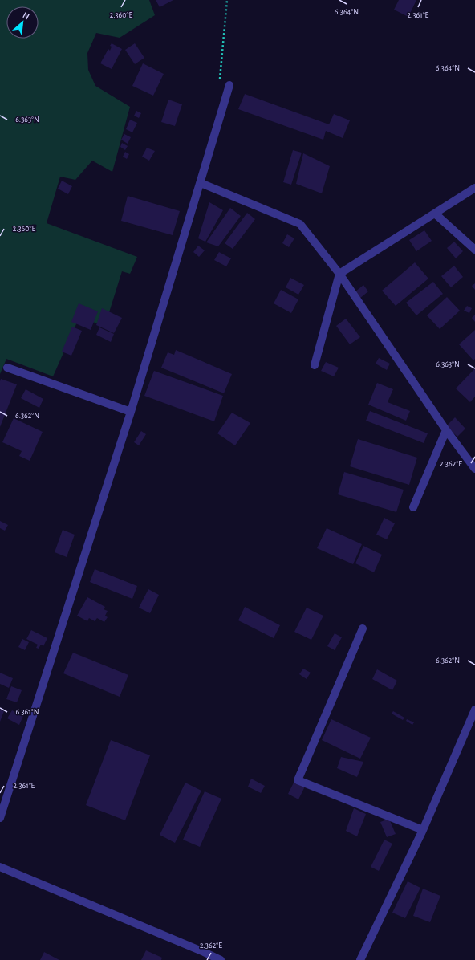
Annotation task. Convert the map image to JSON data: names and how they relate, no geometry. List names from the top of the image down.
{
  "north": "top right",
  "coordinates": [
    "6.364°N",
    "2.360°E",
    "2.361°E",
    "6.363°N",
    "6.362°N",
    "2.362°E",
    "6.361°N"
  ]
}
